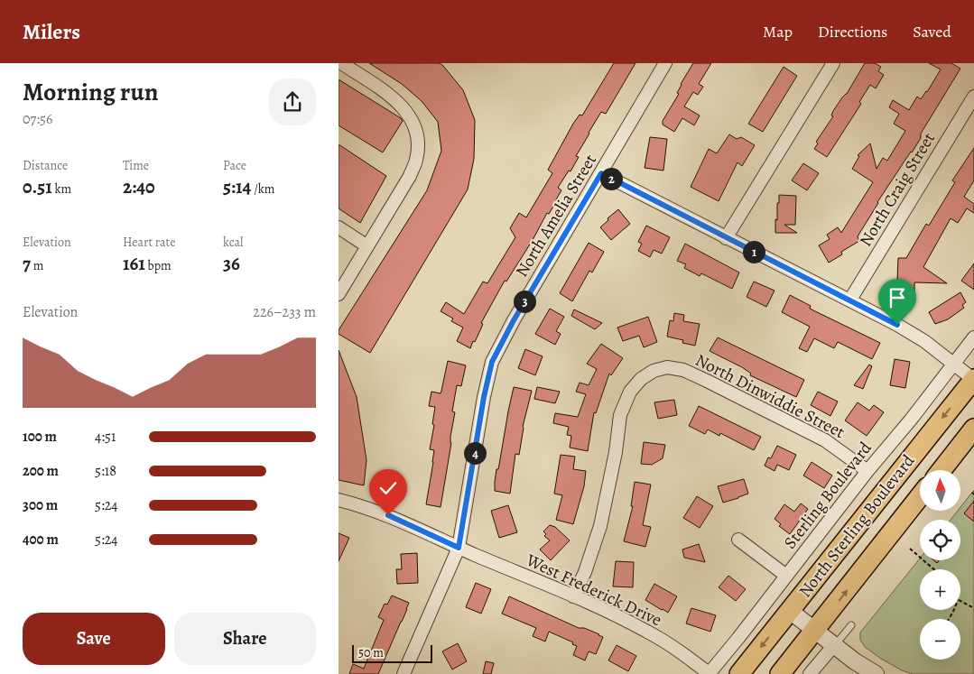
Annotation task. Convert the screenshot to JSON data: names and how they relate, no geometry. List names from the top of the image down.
{
  "streets": {
    "main road": ["North Sterling Boulevard"],
    "street": [
      "North Craig Street",
      "North Amelia Street",
      "North Dinwiddie Street",
      "Sterling Boulevard",
      "West Frederick Drive"
    ]
  },
  "crossings": [
    ["North Amelia Street", "West Frederick Drive"],
    ["North Dinwiddie Street", "Sterling Boulevard"],
    ["North Dinwiddie Street", "West Frederick Drive"],
    ["Sterling Boulevard", "West Frederick Drive"]
  ],
  "scale_bar": "50 m",
  "north": "top",
  "page": {
    "header": "Milers",
    "nav": ["Map", "Directions", "Saved"],
    "heading": ["Morning run", "07:56"],
    "stats": [
      ["Distance", "0.51 km"],
      ["Time", "2:40"],
      ["Pace", "5:14 /km"],
      ["Elevation", "7 m"],
      ["Heart rate", "161 bpm"],
      ["kcal", "36"]
    ],
    "pins": [
      "2",
      "1",
      "3",
      "4"
    ],
    "chart": ["Elevation", "226–233 m"],
    "list": [
      {
        "name": "100 m",
        "note": "4:51"
      },
      {
        "name": "200 m",
        "note": "5:18"
      },
      {
        "name": "300 m",
        "note": "5:24"
      },
      {
        "name": "400 m",
        "note": "5:24"
      }
    ],
    "map_buttons": ["+", "−"],
    "buttons": ["Save", "Share"],
    "scale": "50 m"
  }
}
